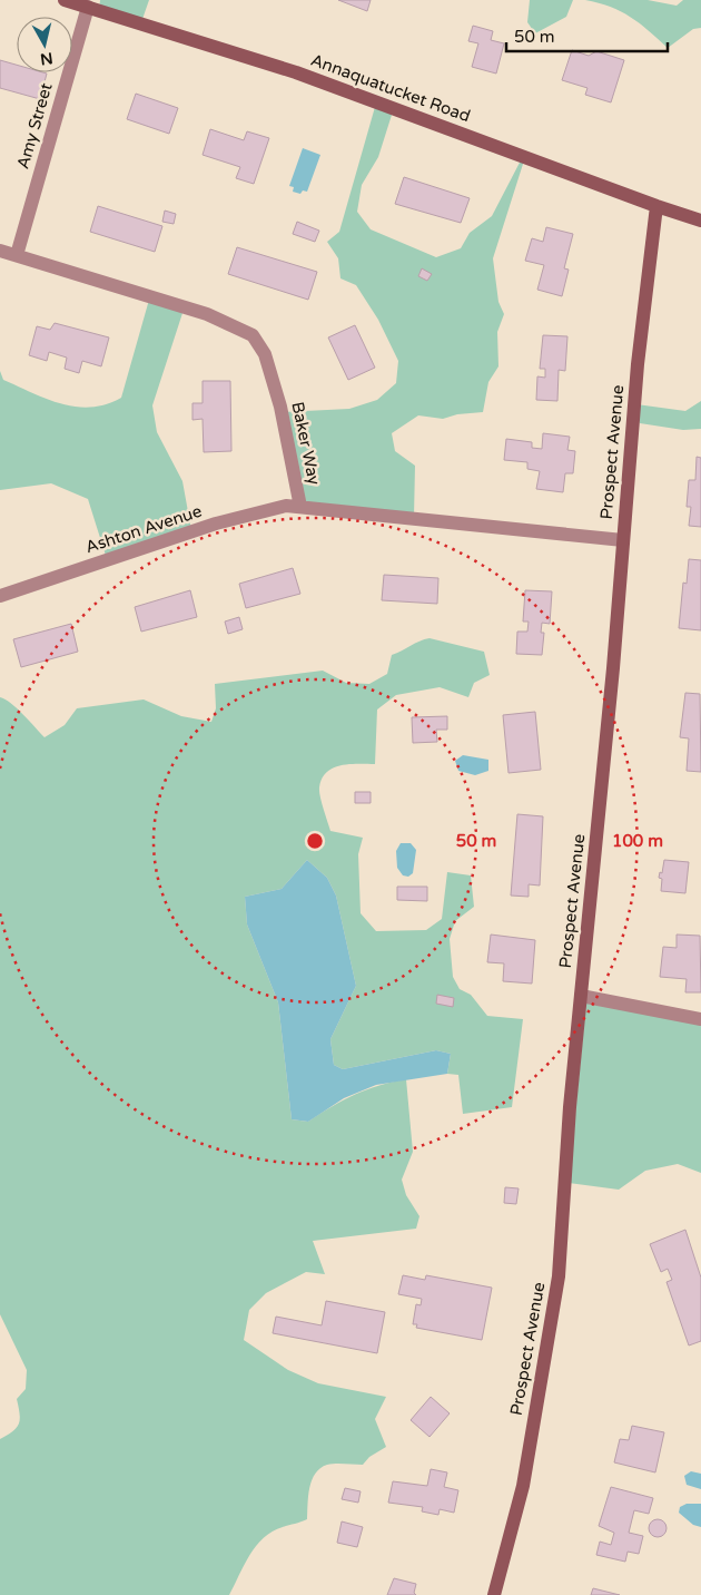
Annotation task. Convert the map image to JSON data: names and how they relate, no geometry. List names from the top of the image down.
{
  "streets": {
    "street": [
      "Annaquatucket Road",
      "Amy Street",
      "Baker Way",
      "Prospect Avenue",
      "Ashton Avenue"
    ]
  },
  "crossings": [
    ["Annaquatucket Road", "Amy Street"],
    ["Annaquatucket Road", "Prospect Avenue"],
    ["Amy Street", "Baker Way"],
    ["Baker Way", "Prospect Avenue"],
    ["Baker Way", "Ashton Avenue"]
  ],
  "scale_bar": "50 m",
  "north": "bottom",
  "rings": ["50 m", "100 m"]
}
